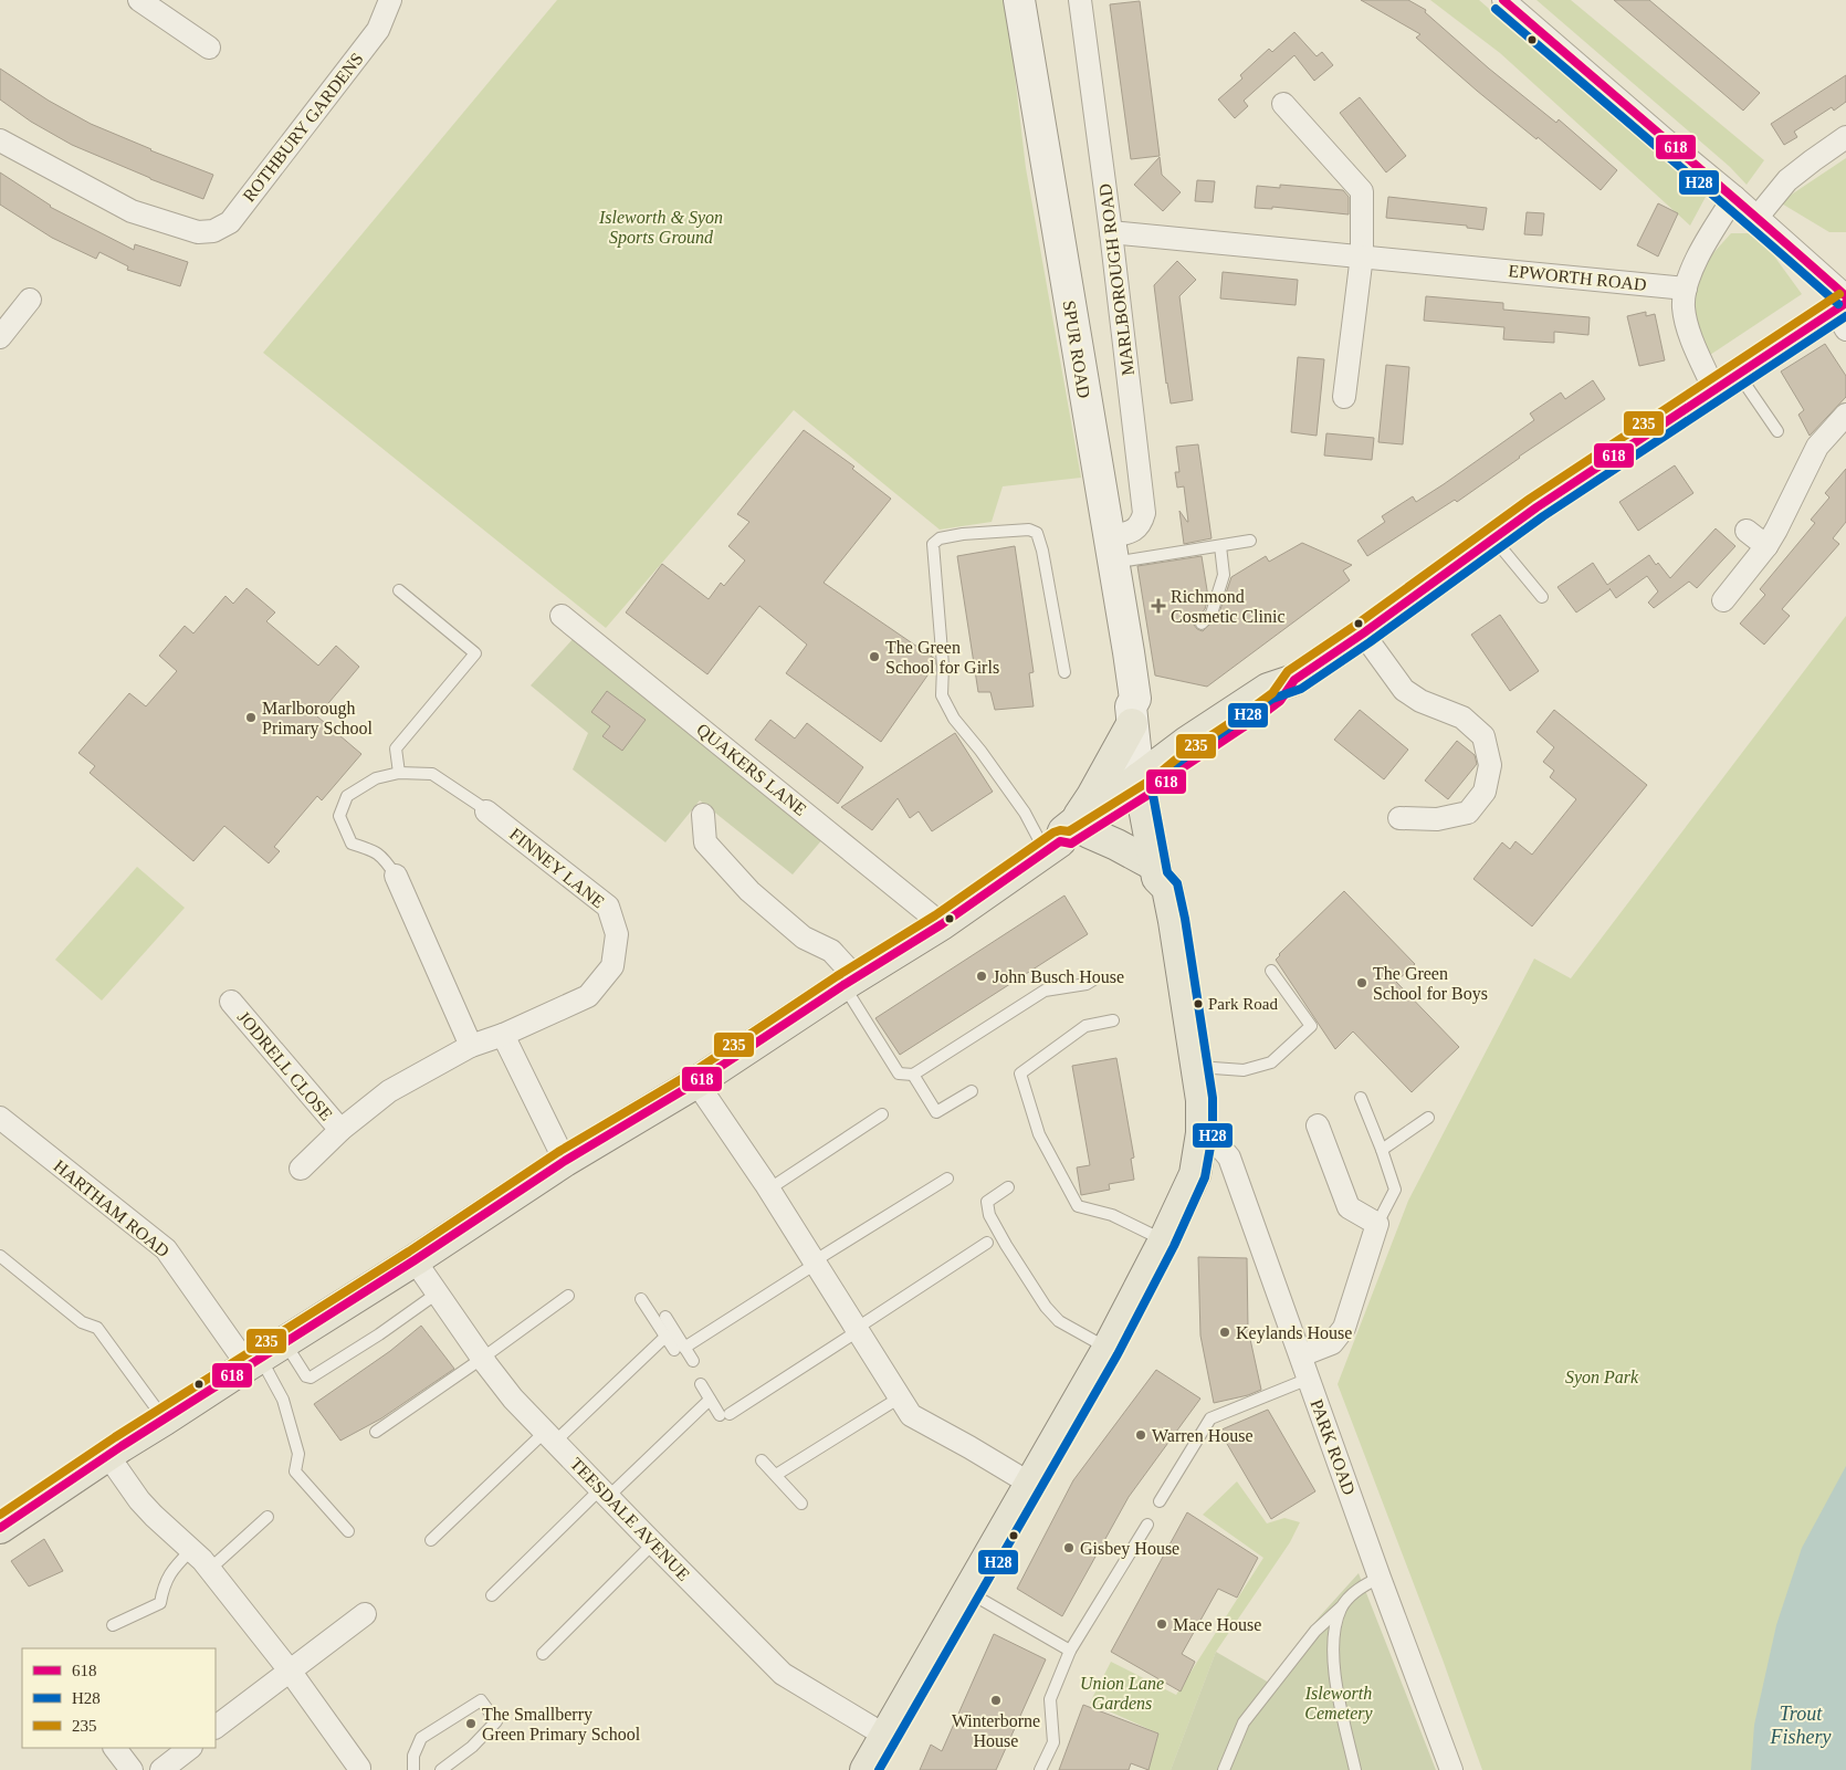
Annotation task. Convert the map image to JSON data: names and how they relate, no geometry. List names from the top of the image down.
{
  "streets": {
    "main road": ["SPUR ROAD"],
    "street": [
      "ROTHBURY GARDENS",
      "EPWORTH ROAD",
      "MARLBOROUGH ROAD",
      "QUAKERS LANE",
      "FINNEY LANE",
      "JODRELL CLOSE",
      "HARTHAM ROAD",
      "PARK ROAD",
      "TEESDALE AVENUE"
    ]
  },
  "crossings": [
    ["EPWORTH ROAD", "MARLBOROUGH ROAD"],
    ["MARLBOROUGH ROAD", "SPUR ROAD"],
    ["FINNEY LANE", "JODRELL CLOSE"]
  ],
  "water": ["Trout Fishery"],
  "parks": [
    "Isleworth & Syon Sports Ground",
    "Syon Park",
    "Union Lane Gardens",
    "Isleworth Cemetery"
  ],
  "places": {
    "health": ["Richmond Cosmetic Clinic"],
    "other": [
      "The Green School for Girls",
      "Marlborough Primary School",
      "John Busch House",
      "The Green School for Boys",
      "Park Road",
      "Keylands House",
      "Warren House",
      "Gisbey House",
      "Mace House",
      "Winterborne House",
      "The Smallberry Green Primary School"
    ]
  },
  "lines": ["transit line 618", "transit line H28", "transit line 235"],
  "legend": ["618", "H28", "235"]
}
